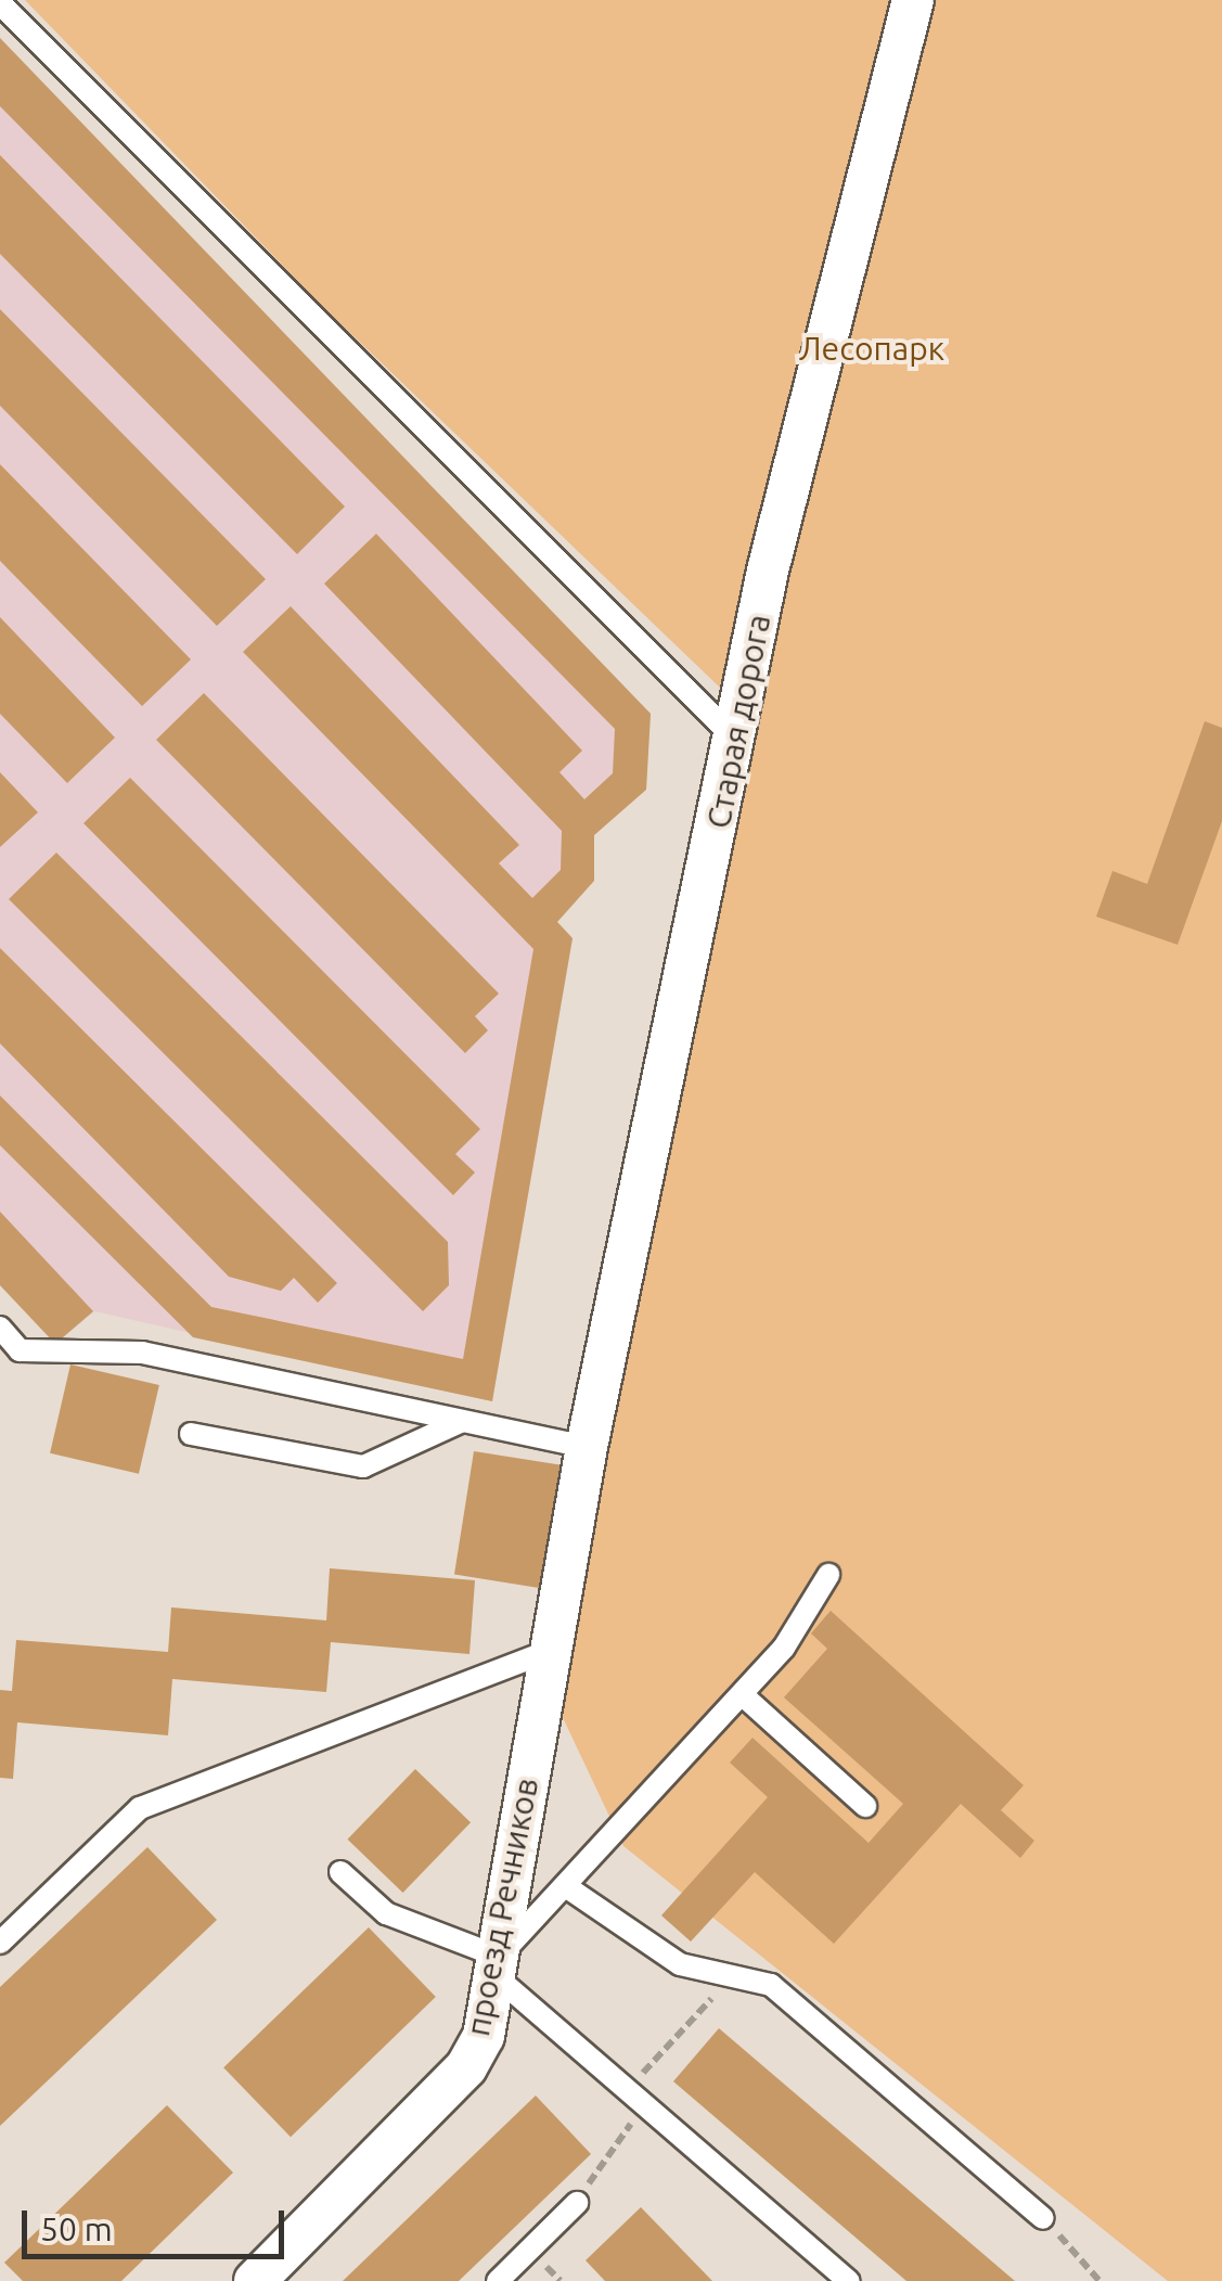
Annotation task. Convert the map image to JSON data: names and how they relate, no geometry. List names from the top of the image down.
{
  "streets": {
    "street": ["Старая дорога", "проезд Речников"]
  },
  "crossings": [
    ["Старая дорога", "проезд Речников"]
  ],
  "parks": ["Лесопарк"],
  "scale_bar": "50 m"
}
